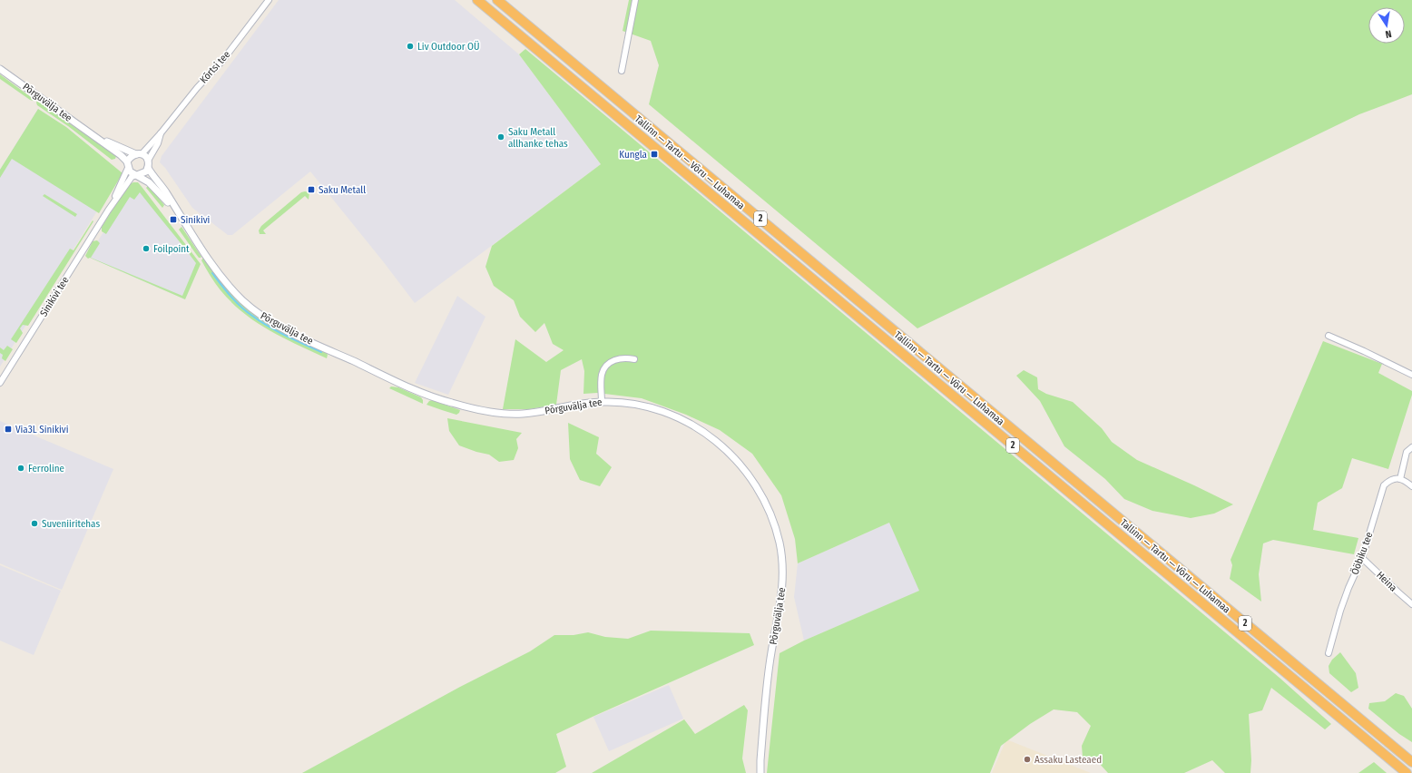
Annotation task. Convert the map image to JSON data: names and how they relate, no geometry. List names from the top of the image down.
{
  "streets": {
    "highway": ["Tallinn — Tartu — Võru — Luhamaa", "2"],
    "street": [
      "Kõrtsi tee",
      "Põrguvälja tee",
      "Sinikivi tee",
      "Ööbiku tee",
      "Heina"
    ]
  },
  "crossings": [
    ["Kõrtsi tee", "Põrguvälja tee"],
    ["Kõrtsi tee", "Sinikivi tee"],
    ["Põrguvälja tee", "Sinikivi tee"],
    ["Ööbiku tee", "Heina"]
  ],
  "places": {
    "other": [
      "Liv Outdoor OÜ",
      "Saku Metall allhanke tehas",
      "Foilpoint",
      "Ferroline",
      "Suveniiritehas",
      "Assaku Lasteaed"
    ],
    "transit": [
      "Kungla",
      "Saku Metall",
      "Sinikivi",
      "Via3L Sinikivi"
    ]
  },
  "north": "bottom"
}
